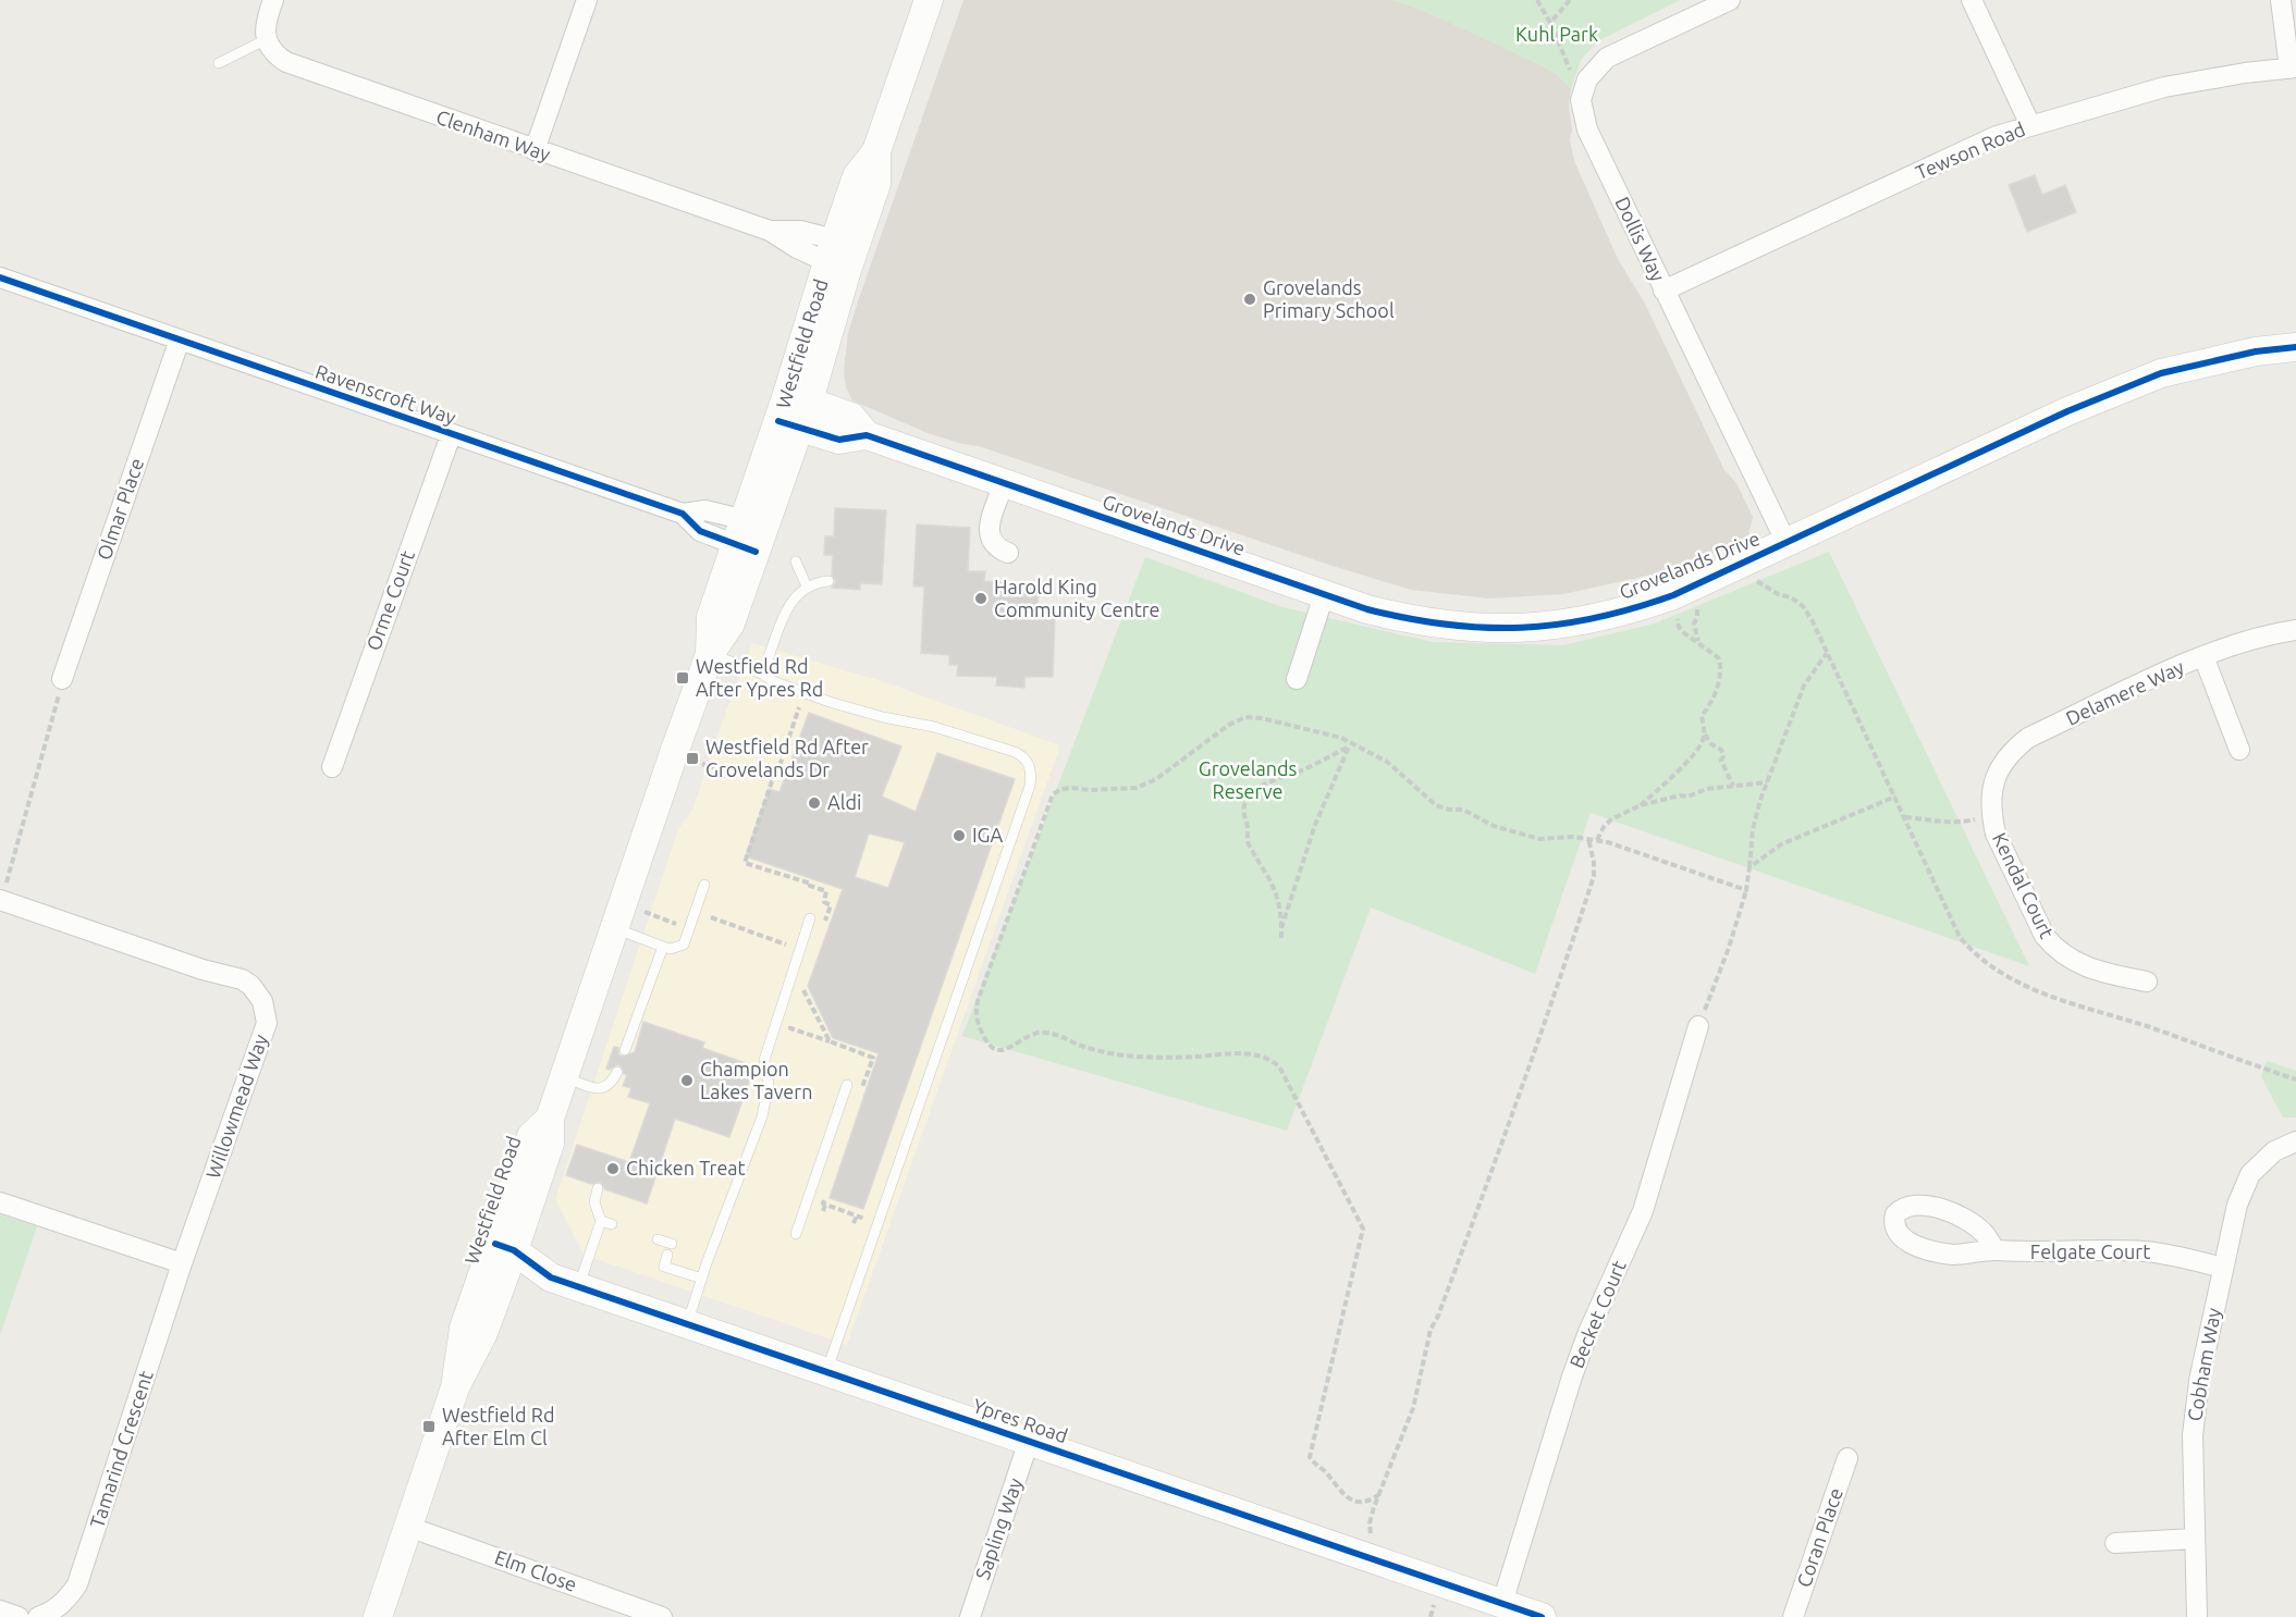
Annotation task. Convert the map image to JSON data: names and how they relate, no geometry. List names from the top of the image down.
{
  "streets": {
    "street": [
      "Clenham Way",
      "Tewson Road",
      "Dollis Way",
      "Westfield Road",
      "Ravenscroft Way",
      "Olmar Place",
      "Grovelands Drive",
      "Orme Court",
      "Delamere Way",
      "Kendal Court",
      "Willowmead Way",
      "Felgate Court",
      "Becket Court",
      "Cobham Way",
      "Ypres Road",
      "Tamarind Crescent",
      "Sapling Way",
      "Coran Place",
      "Elm Close"
    ]
  },
  "crossings": [
    ["Clenham Way", "Westfield Road"],
    ["Tewson Road", "Dollis Way"],
    ["Dollis Way", "Grovelands Drive"],
    ["Westfield Road", "Ravenscroft Way"],
    ["Westfield Road", "Grovelands Drive"],
    ["Westfield Road", "Ypres Road"],
    ["Westfield Road", "Elm Close"],
    ["Ravenscroft Way", "Olmar Place"],
    ["Ravenscroft Way", "Orme Court"],
    ["Delamere Way", "Kendal Court"],
    ["Willowmead Way", "Tamarind Crescent"],
    ["Felgate Court", "Cobham Way"],
    ["Becket Court", "Ypres Road"],
    ["Ypres Road", "Sapling Way"]
  ],
  "parks": ["Kuhl Park", "Grovelands Reserve"],
  "places": {
    "other": [
      "Grovelands Primary School",
      "Harold King Community Centre",
      "Aldi",
      "IGA",
      "Champion Lakes Tavern",
      "Chicken Treat"
    ],
    "transit": ["Westfield Rd After Ypres Rd", "Westfield Rd After Grovelands Dr", "Westfield Rd After Elm Cl"]
  }
}
